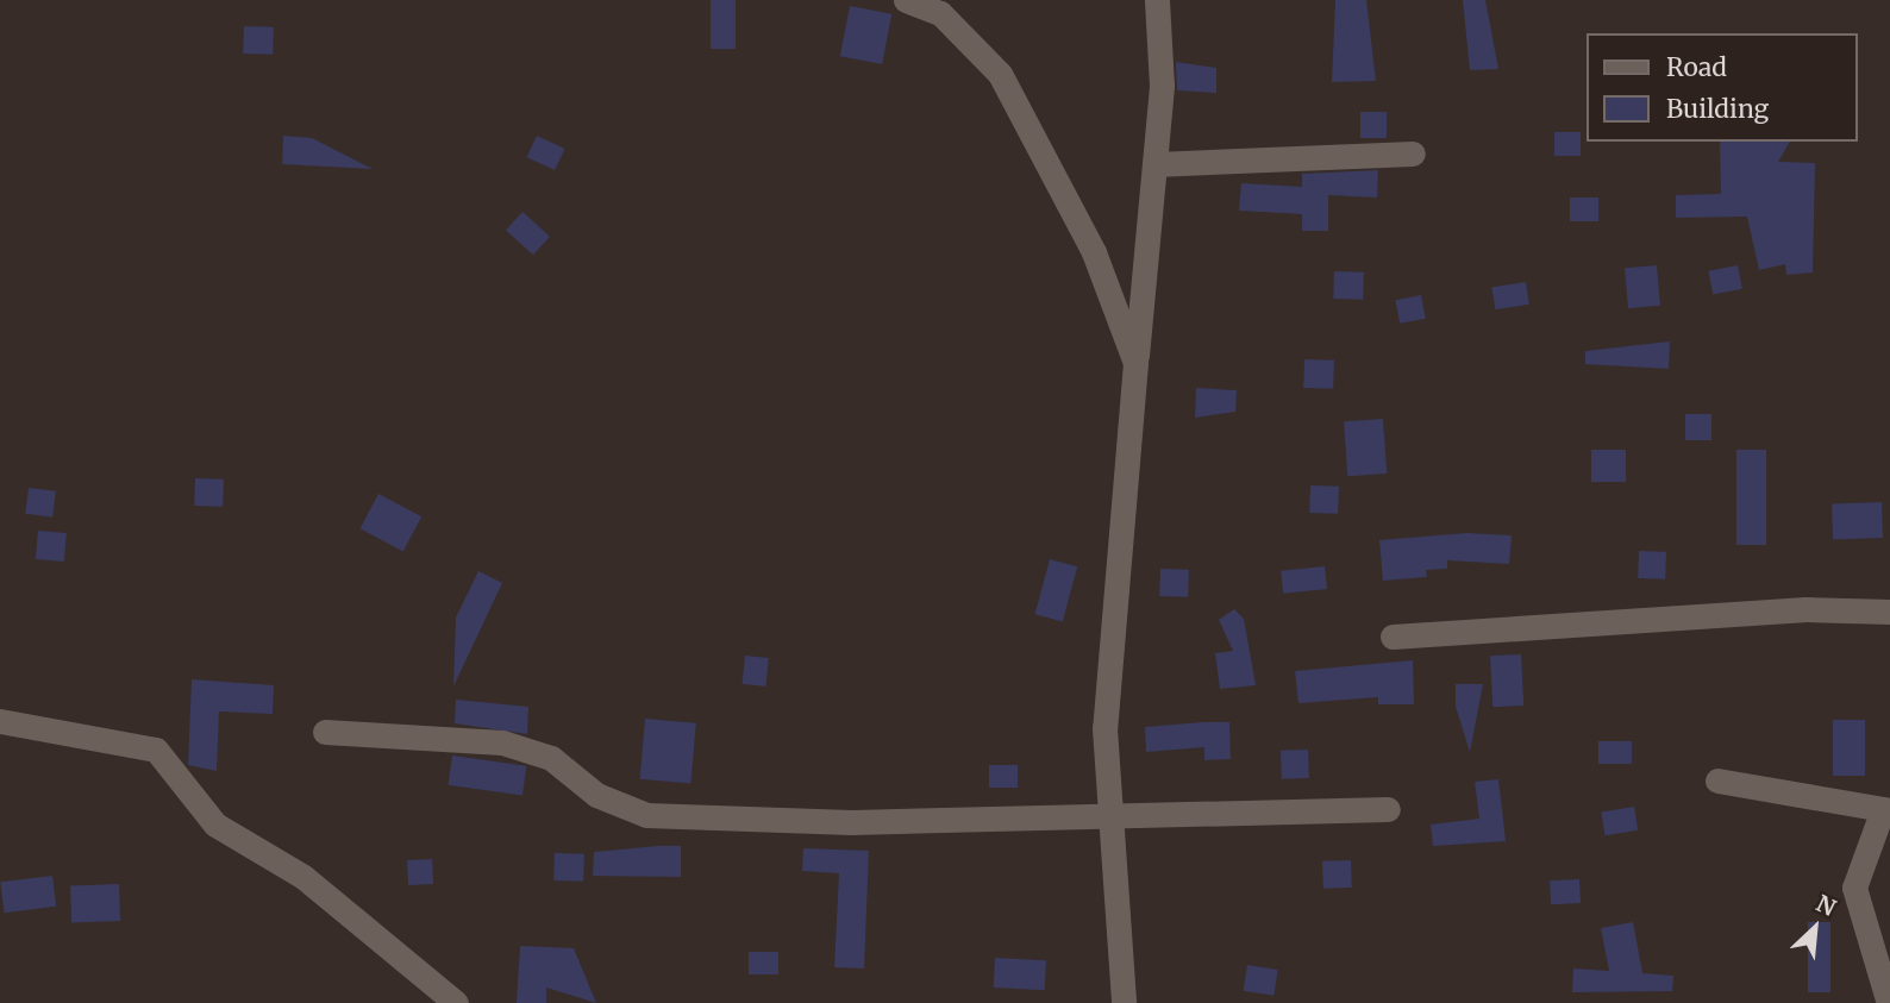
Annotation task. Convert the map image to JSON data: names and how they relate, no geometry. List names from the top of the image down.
{
  "legend": ["Road", "Building"],
  "north": "top right"
}
